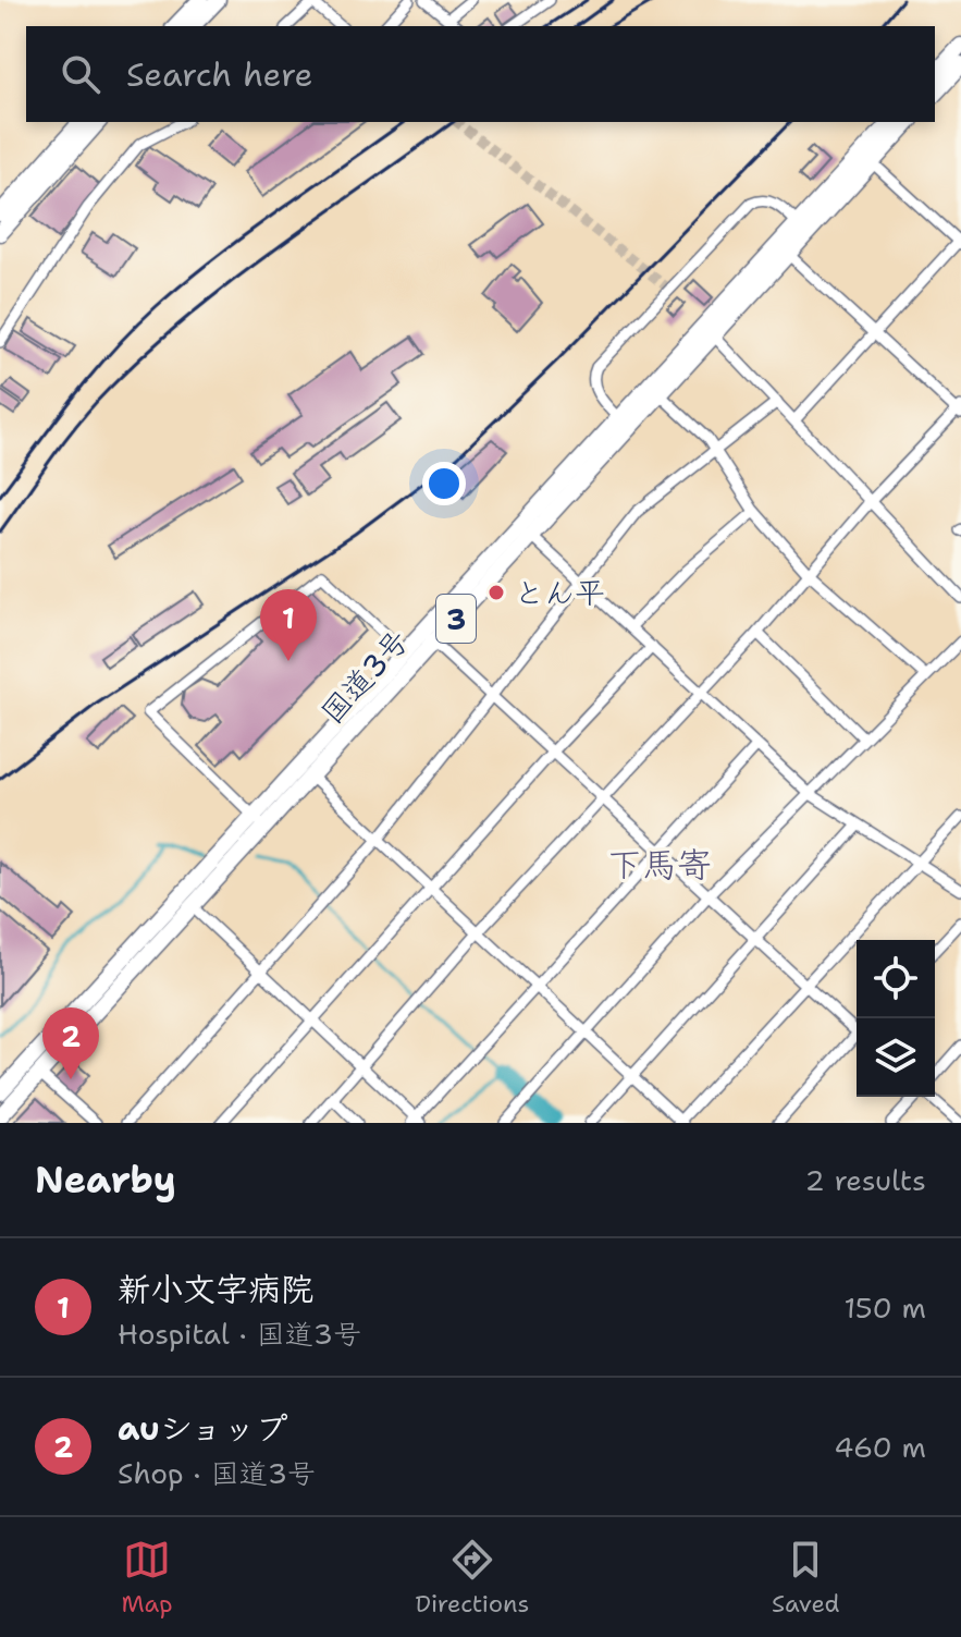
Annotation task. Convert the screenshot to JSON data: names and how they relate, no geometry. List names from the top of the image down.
{
  "streets": {
    "highway": ["3", "国道3号"]
  },
  "districts": ["下馬寄"],
  "places": ["とん平"],
  "page": {
    "search": "Search here",
    "pins": ["1", "2"],
    "heading": ["Nearby", "2 results"],
    "list": [
      {
        "mark": "1",
        "name": "新小文字病院",
        "note": "Hospital · 国道3号",
        "value": "150 m"
      },
      {
        "mark": "2",
        "name": "auショップ",
        "note": "Shop · 国道3号",
        "value": "460 m"
      }
    ],
    "nav": ["Map", "Directions", "Saved"]
  }
}
